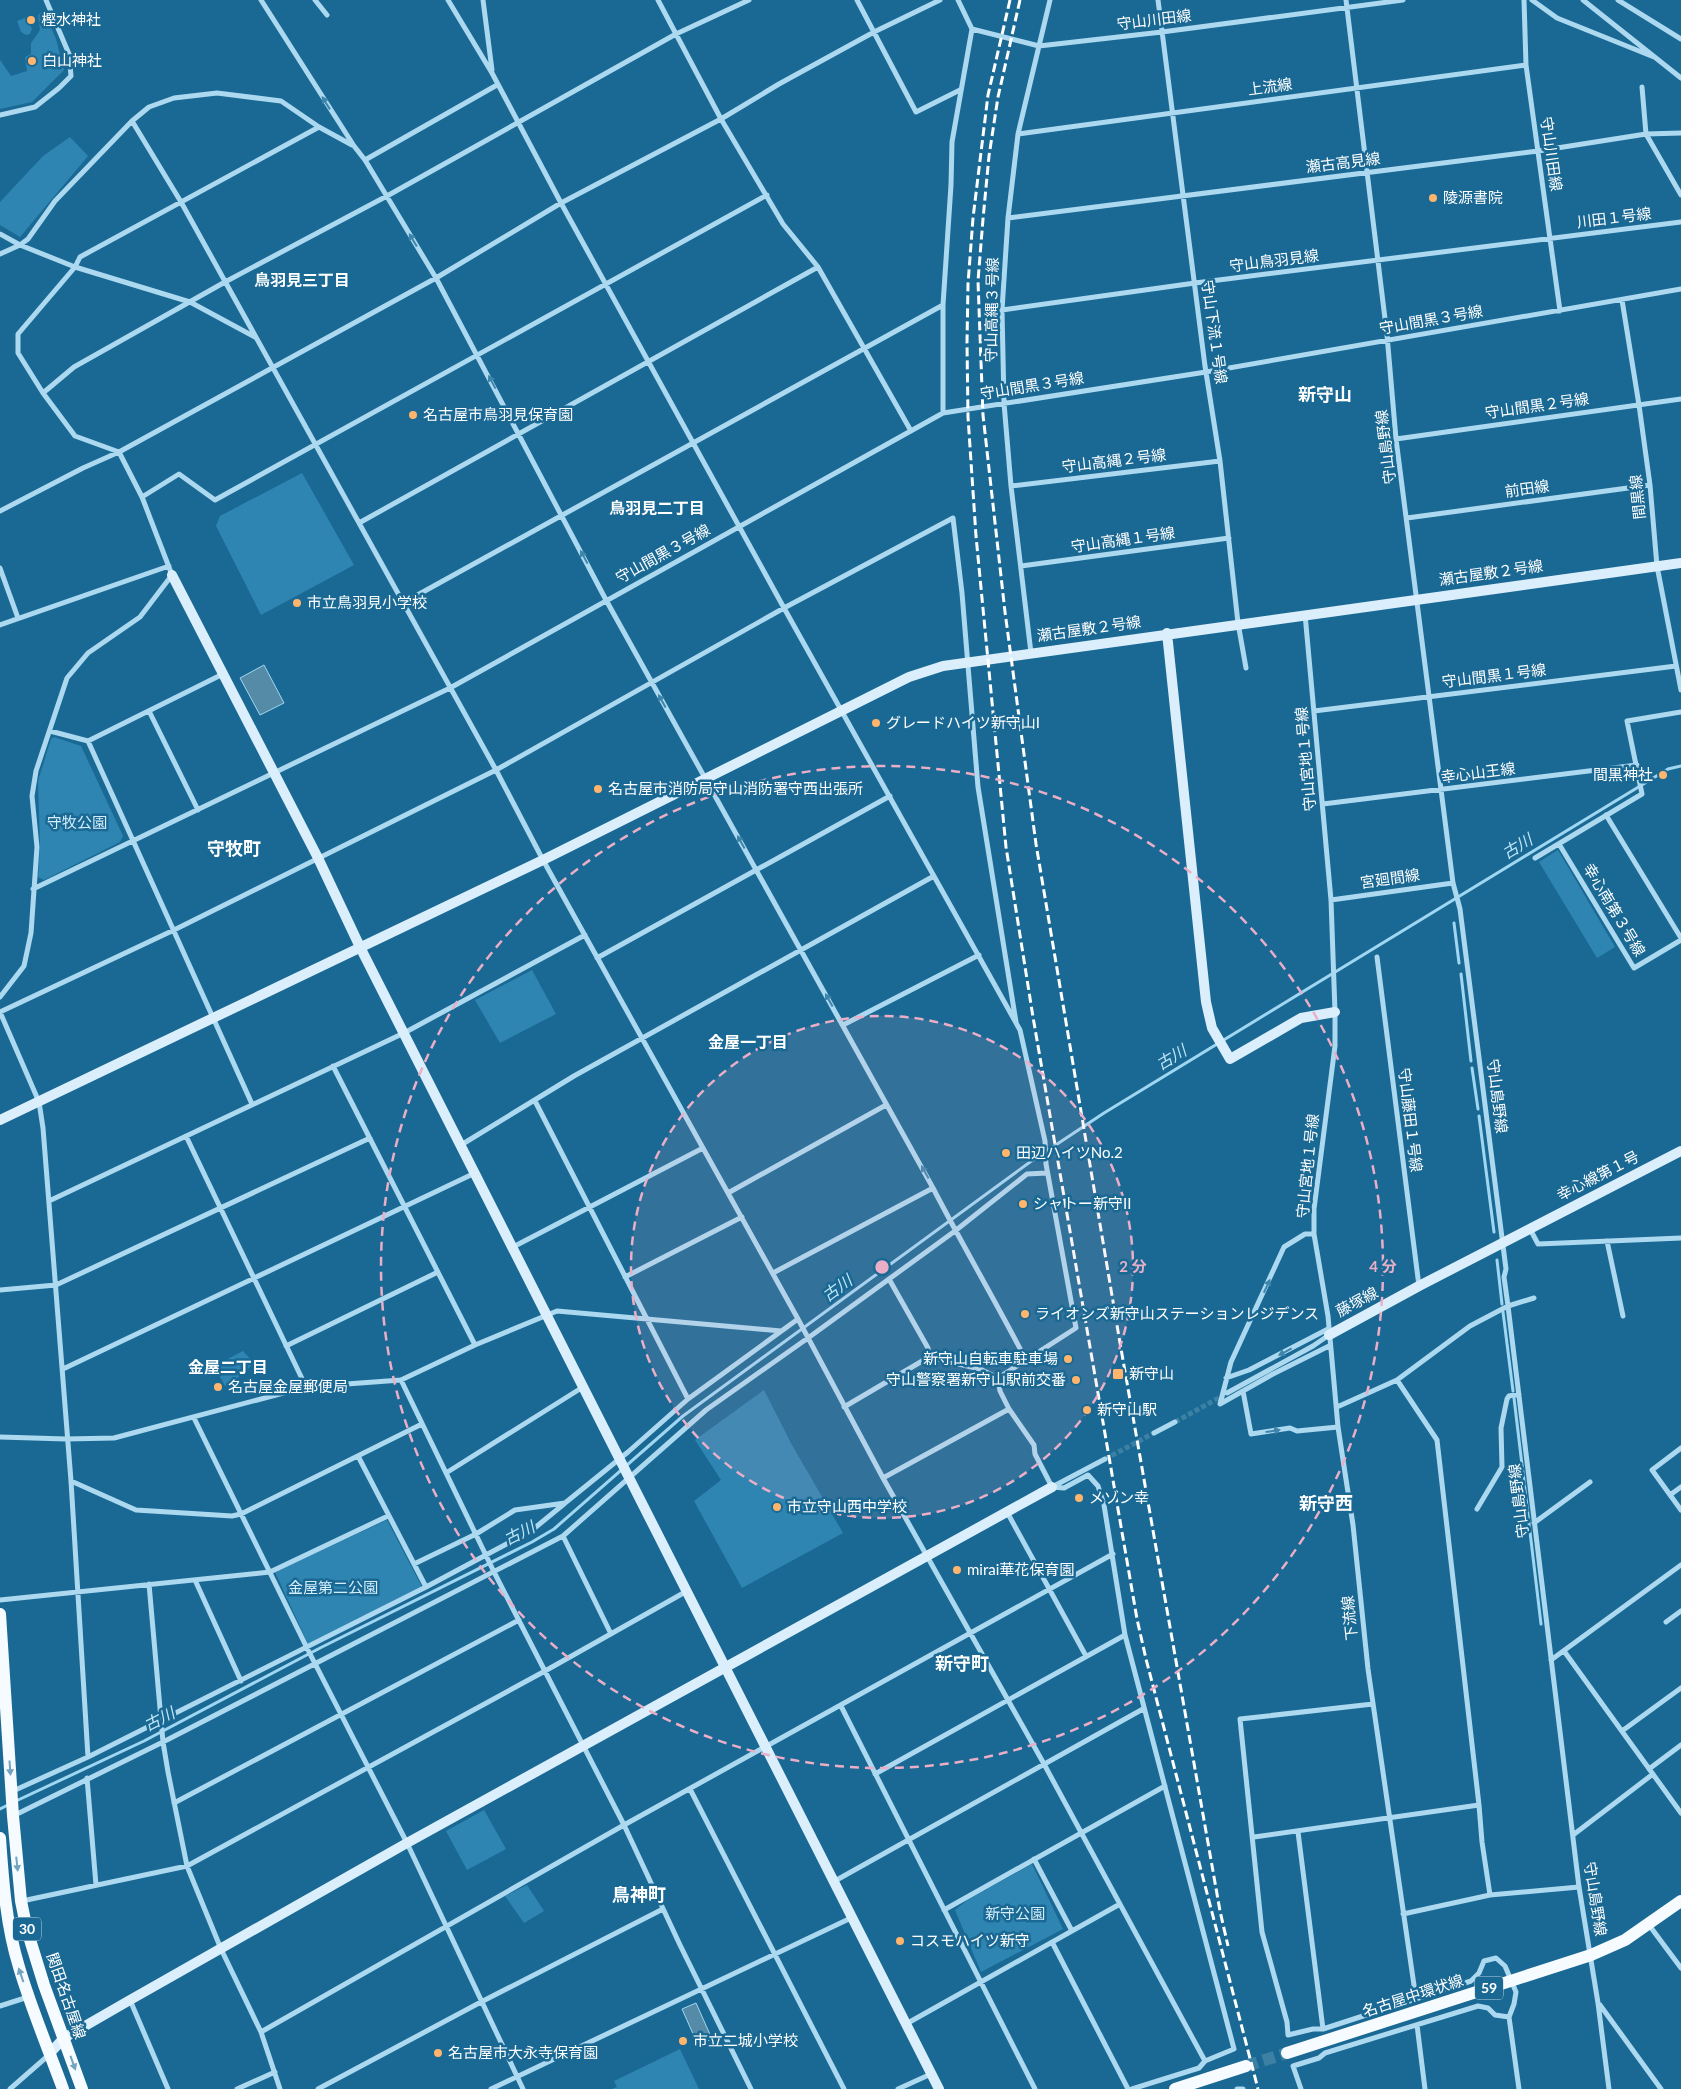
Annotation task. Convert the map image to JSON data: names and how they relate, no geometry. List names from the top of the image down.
{
  "streets": {
    "main road": [
      "30",
      "59",
      "関田名古屋線",
      "名古屋中環状線"
    ],
    "street": [
      "守山川田線",
      "上流線",
      "瀬古高見線",
      "川田１号線",
      "守山鳥羽見線",
      "守山高縄３号線",
      "守山間黒３号線",
      "守山下流１号線",
      "守山間黒２号線",
      "守山島野線",
      "守山高縄２号線",
      "前田線",
      "間黒線",
      "守山高縄１号線",
      "瀬古屋敷２号線",
      "守山間黒１号線",
      "守山宮地１号線",
      "幸心山王線",
      "宮廻間線",
      "幸心南第３号線",
      "守山藤田１号線",
      "幸心線第１号",
      "藤塚線",
      "下流線"
    ]
  },
  "crossings": [
    ["守山川田線", "上流線"],
    ["守山川田線", "瀬古高見線"],
    ["守山川田線", "川田１号線"],
    ["守山川田線", "守山鳥羽見線"],
    ["守山川田線", "守山高縄３号線"],
    ["守山川田線", "守山間黒３号線"],
    ["守山川田線", "守山下流１号線"],
    ["守山川田線", "守山島野線"],
    ["上流線", "守山高縄３号線"],
    ["上流線", "守山下流１号線"],
    ["上流線", "守山島野線"],
    ["瀬古高見線", "守山高縄３号線"],
    ["瀬古高見線", "守山下流１号線"],
    ["瀬古高見線", "守山島野線"],
    ["川田１号線", "守山鳥羽見線"],
    ["守山鳥羽見線", "守山高縄３号線"],
    ["守山鳥羽見線", "守山下流１号線"],
    ["守山鳥羽見線", "守山島野線"],
    ["守山高縄３号線", "守山間黒３号線"],
    ["守山高縄３号線", "守山高縄２号線"],
    ["守山高縄３号線", "守山高縄１号線"],
    ["守山高縄３号線", "瀬古屋敷２号線"],
    ["守山間黒３号線", "守山下流１号線"],
    ["守山間黒３号線", "守山島野線"],
    ["守山間黒３号線", "間黒線"],
    ["守山下流１号線", "守山高縄２号線"],
    ["守山下流１号線", "守山高縄１号線"],
    ["守山下流１号線", "瀬古屋敷２号線"],
    ["守山間黒２号線", "守山島野線"],
    ["守山間黒２号線", "間黒線"],
    ["守山島野線", "前田線"],
    ["守山島野線", "瀬古屋敷２号線"],
    ["守山島野線", "守山間黒１号線"],
    ["守山島野線", "幸心山王線"],
    ["守山島野線", "宮廻間線"],
    ["守山島野線", "藤塚線"],
    ["守山島野線", "名古屋中環状線"],
    ["前田線", "間黒線"],
    ["間黒線", "瀬古屋敷２号線"],
    ["間黒線", "守山間黒１号線"],
    ["瀬古屋敷２号線", "守山宮地１号線"],
    ["守山間黒１号線", "守山宮地１号線"],
    ["守山宮地１号線", "幸心山王線"],
    ["守山宮地１号線", "宮廻間線"],
    ["守山宮地１号線", "下流線"],
    ["守山藤田１号線", "藤塚線"],
    ["幸心線第１号", "藤塚線"],
    ["藤塚線", "下流線"]
  ],
  "districts": [
    "鳥羽見三丁目",
    "新守山",
    "鳥羽見二丁目",
    "守牧町",
    "金屋一丁目",
    "金屋二丁目",
    "新守西",
    "新守町",
    "鳥神町"
  ],
  "water": ["古川"],
  "parks": ["守牧公園", "金屋第二公園", "新守公園"],
  "places": {
    "other": [
      "樫水神社",
      "白山神社",
      "陵源書院",
      "名古屋市鳥羽見保育園",
      "市立鳥羽見小学校",
      "グレードハイツ新守山I",
      "間黒神社",
      "名古屋市消防局守山消防署守西出張所",
      "田辺ハイツNo.2",
      "シャトー新守II",
      "ライオンズ新守山ステーションレジデンス",
      "新守山自転車駐車場",
      "守山警察署新守山駅前交番",
      "名古屋金屋郵便局",
      "新守山駅",
      "メゾン幸",
      "市立守山西中学校",
      "mirai華花保育園",
      "コスモハイツ新守",
      "市立二城小学校",
      "名古屋市大永寺保育園"
    ],
    "transit": ["新守山"]
  },
  "rings": ["2 分", "4 分"]
}
